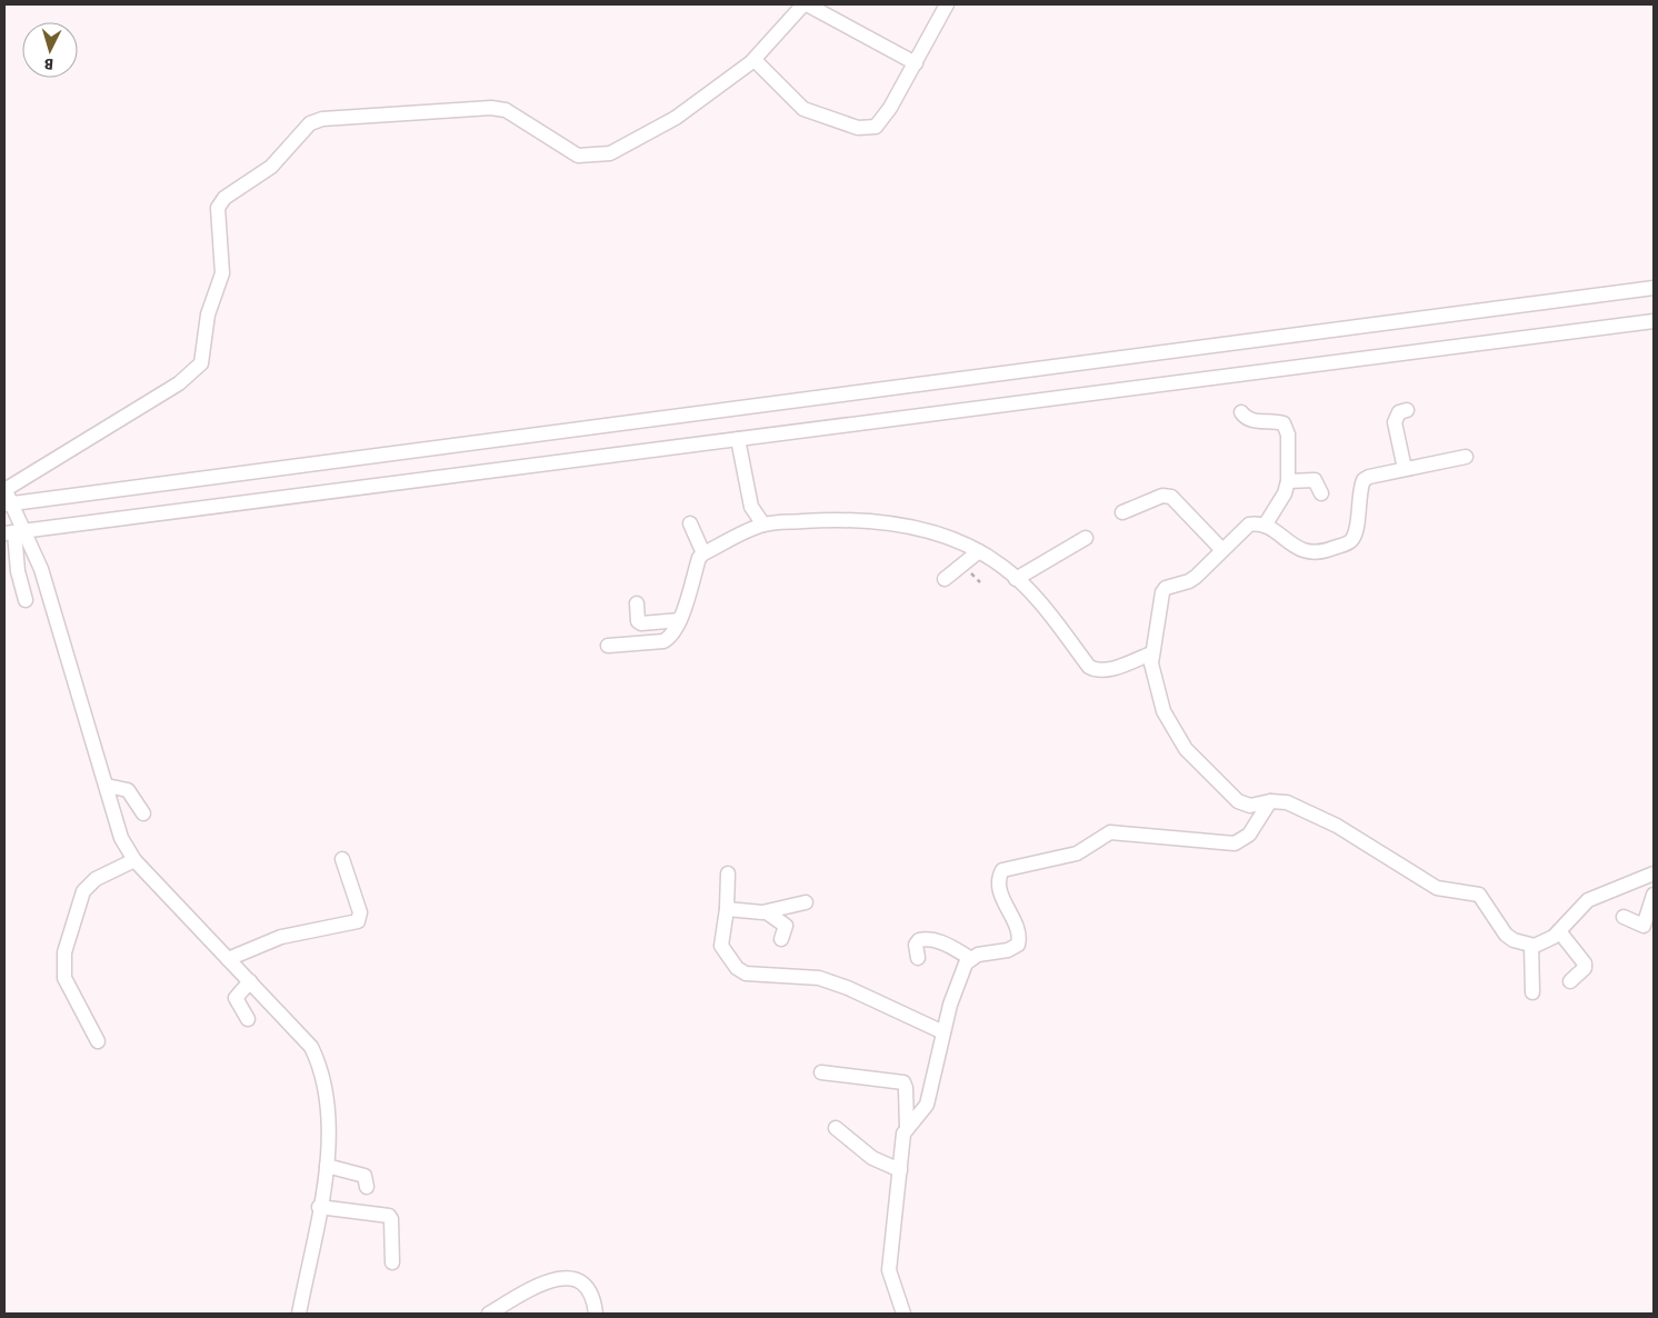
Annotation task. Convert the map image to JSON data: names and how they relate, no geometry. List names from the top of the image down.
{
  "north": "bottom"
}
